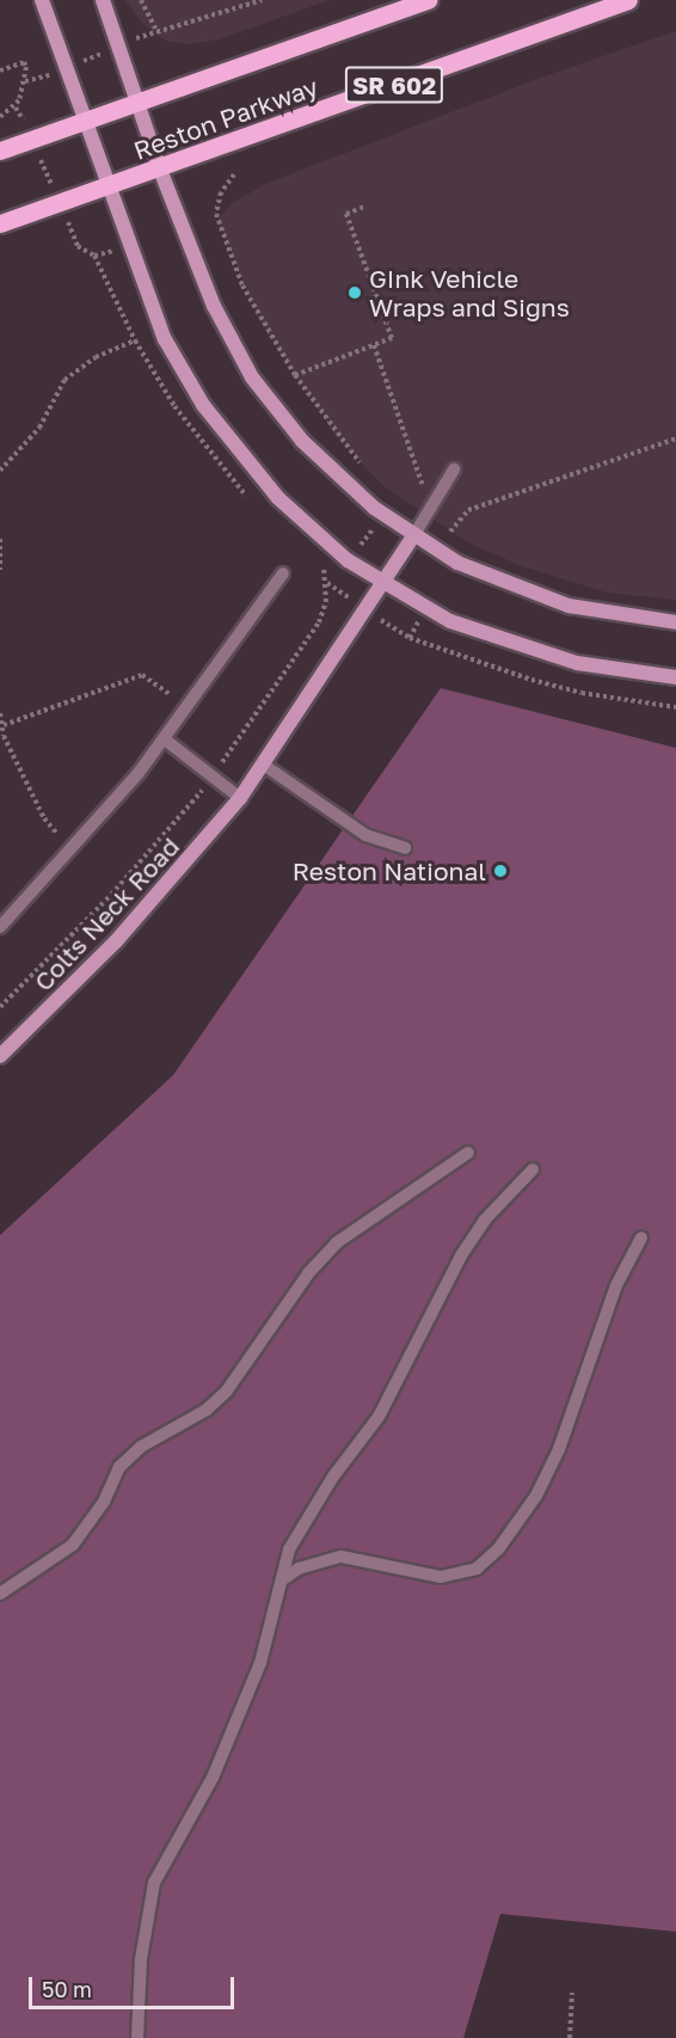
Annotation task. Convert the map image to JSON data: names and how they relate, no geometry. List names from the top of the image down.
{
  "streets": {
    "main road": ["SR 602", "Reston Parkway", "Colts Neck Road"]
  },
  "places": ["GInk Vehicle Wraps and Signs", "Reston National"],
  "scale_bar": "50 m"
}
